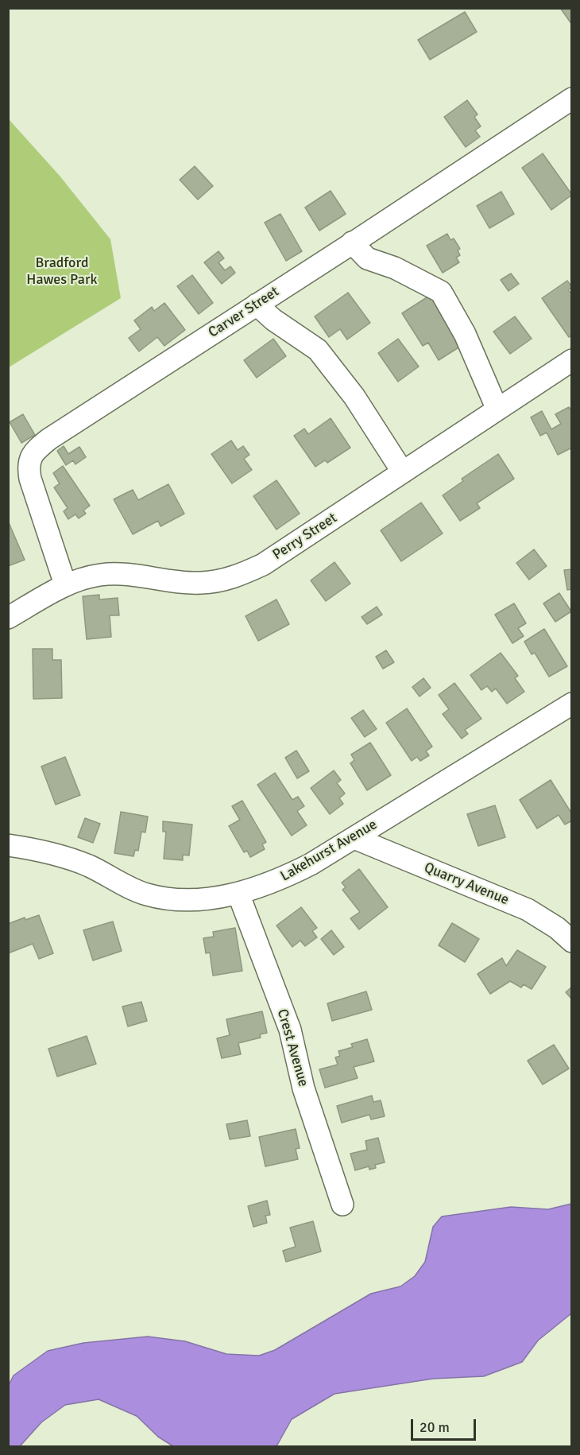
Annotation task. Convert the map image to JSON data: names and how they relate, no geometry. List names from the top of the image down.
{
  "streets": {
    "street": [
      "Carver Street",
      "Perry Street",
      "Lakehurst Avenue",
      "Quarry Avenue",
      "Crest Avenue"
    ]
  },
  "crossings": [
    ["Carver Street", "Perry Street"],
    ["Lakehurst Avenue", "Quarry Avenue"],
    ["Lakehurst Avenue", "Crest Avenue"]
  ],
  "parks": ["Bradford Hawes Park"],
  "scale_bar": "20 m"
}
